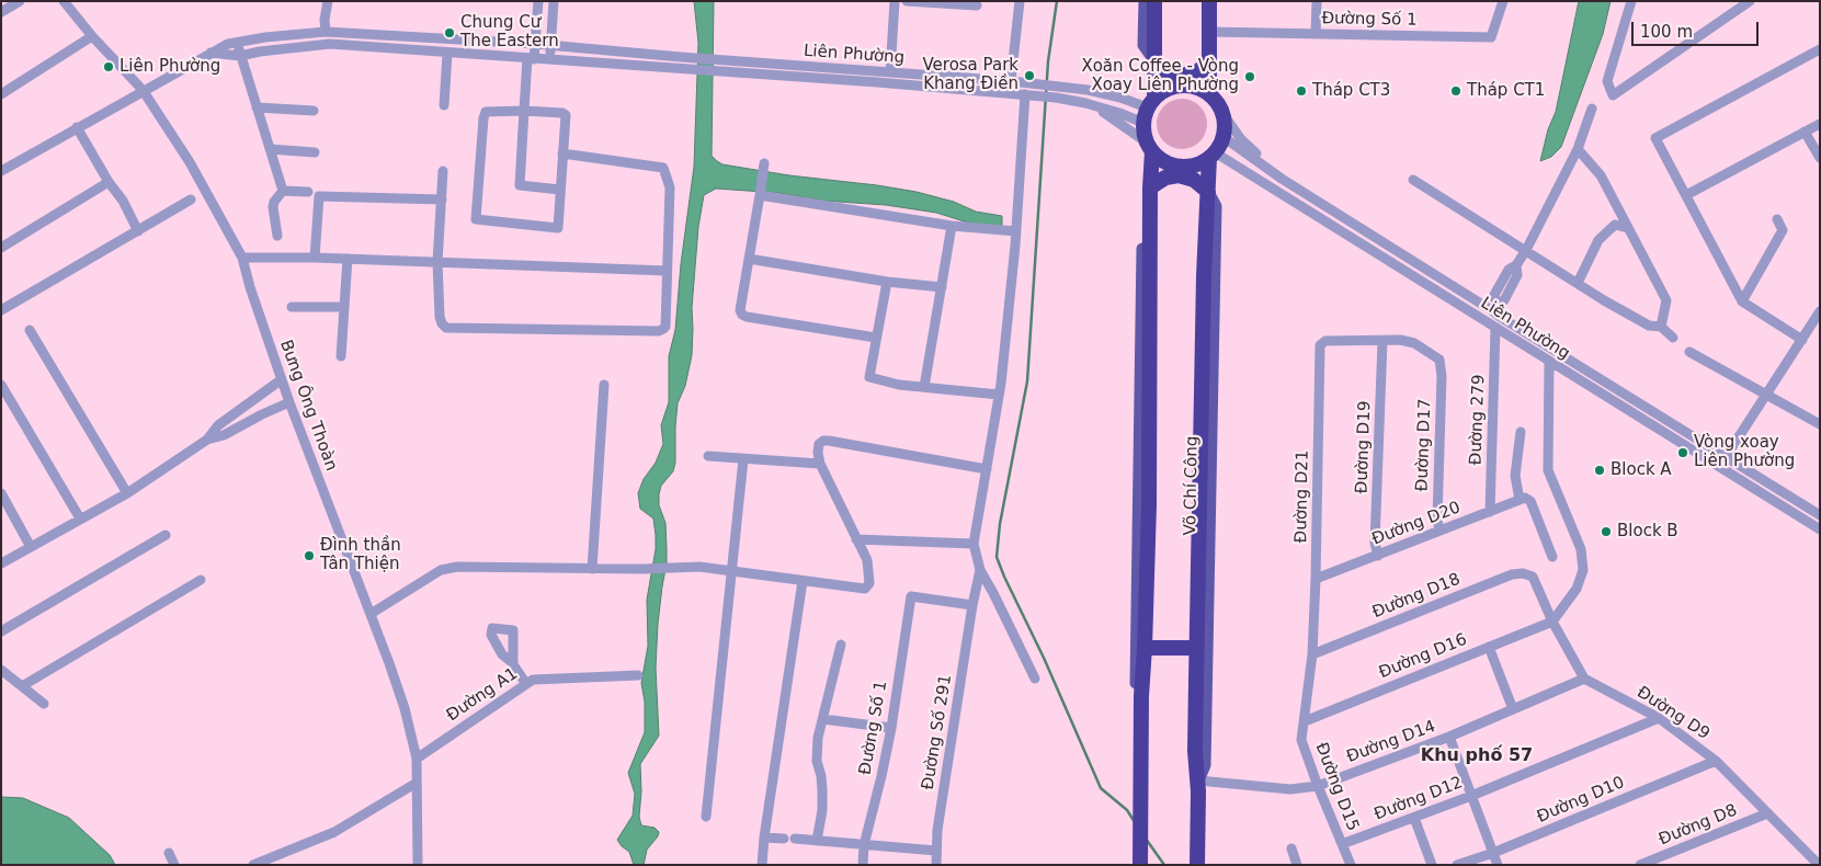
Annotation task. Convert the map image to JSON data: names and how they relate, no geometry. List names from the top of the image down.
{
  "streets": {
    "highway": ["Võ Chí Công"],
    "street": [
      "Đường Số 1",
      "Liên Phường",
      "Bưng Ông Thoàn",
      "Đường 279",
      "Đường D17",
      "Đường D19",
      "Đường D21",
      "Đường D20",
      "Đường D18",
      "Đường D16",
      "Đường A1",
      "Đường D9",
      "Đường Số 291",
      "Đường D14",
      "Đường D15",
      "Đường D12",
      "Đường D10",
      "Đường D8"
    ]
  },
  "crossings": [
    ["Đường Số 1", "Đường Số 291"],
    ["Liên Phường", "Đường 279"],
    ["Liên Phường", "Võ Chí Công"],
    ["Bưng Ông Thoàn", "Đường A1"],
    ["Đường 279", "Đường D20"],
    ["Đường D17", "Đường D19"],
    ["Đường D17", "Đường D21"],
    ["Đường D17", "Đường D20"],
    ["Đường D19", "Đường D21"],
    ["Đường D19", "Đường D20"],
    ["Võ Chí Công", "Đường D14"],
    ["Đường D21", "Đường D20"],
    ["Đường D21", "Đường D18"],
    ["Đường D21", "Đường D15"],
    ["Đường D18", "Đường D16"],
    ["Đường D18", "Đường D15"],
    ["Đường D16", "Đường D15"],
    ["Đường D9", "Đường D14"],
    ["Đường D9", "Đường D12"],
    ["Đường D9", "Đường D10"],
    ["Đường D9", "Đường D8"],
    ["Đường D14", "Đường D15"],
    ["Đường D15", "Đường D12"]
  ],
  "districts": ["Khu phố 57"],
  "places": [
    "Chung Cư The Eastern",
    "Liên Phường",
    "Verosa Park Khang Điền",
    "Xoăn Coffee - Vòng Xoay Liên Phường",
    "Tháp CT3",
    "Tháp CT1",
    "Vòng xoay Liên Phường",
    "Block A",
    "Block B",
    "Đình thần Tân Thiện"
  ],
  "scale_bar": "100 m"
}
